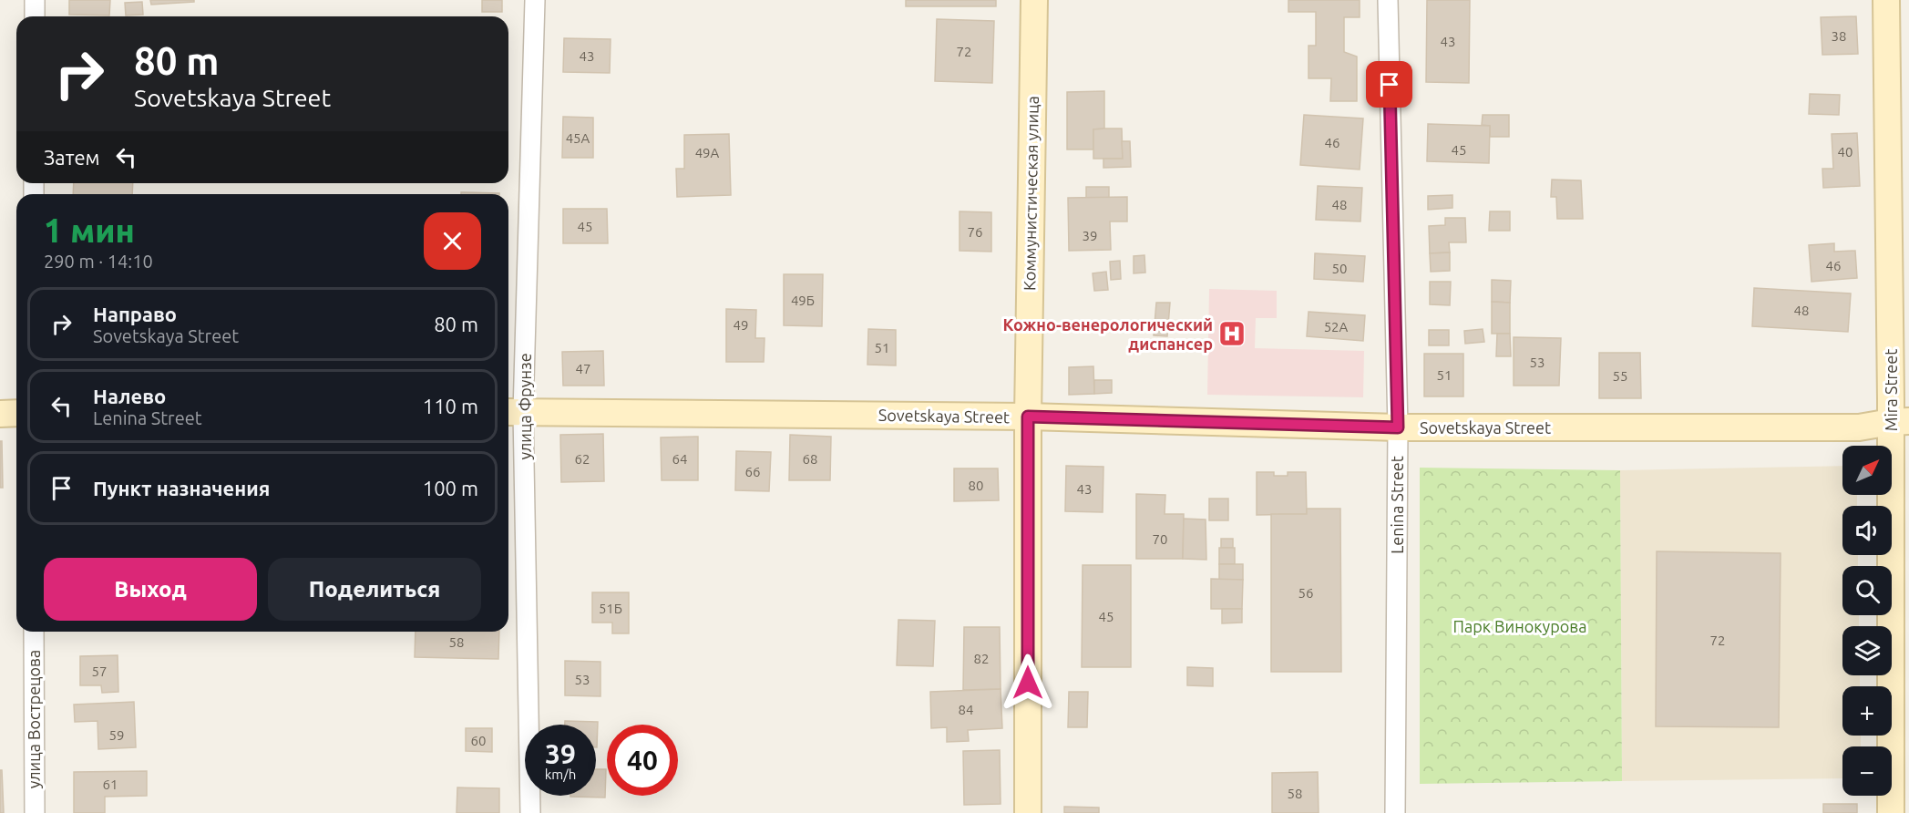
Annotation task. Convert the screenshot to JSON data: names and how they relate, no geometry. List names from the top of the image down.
{
  "streets": {
    "street": [
      "Коммунистическая улица",
      "Mira Street",
      "улица Фрунзе",
      "Sovetskaya Street",
      "Lenina Street",
      "улица Вострецова"
    ]
  },
  "crossings": [
    ["Коммунистическая улица", "Sovetskaya Street"],
    ["Mira Street", "Sovetskaya Street"],
    ["улица Фрунзе", "Sovetskaya Street"],
    ["Sovetskaya Street", "Lenina Street"]
  ],
  "parks": ["Парк Винокурова"],
  "places": {
    "hospital": ["Кожно-венерологический диспансер"]
  },
  "house_numbers": [
    "38",
    "43",
    "72",
    "43",
    "45А",
    "46",
    "45",
    "40",
    "49А",
    "48",
    "45",
    "76",
    "39",
    "46",
    "50",
    "49Б",
    "48",
    "49",
    "52А",
    "51",
    "53",
    "47",
    "51",
    "55",
    "62",
    "64",
    "68",
    "66",
    "80",
    "43",
    "70",
    "56",
    "51Б",
    "45",
    "72",
    "58",
    "82",
    "57",
    "53",
    "84",
    "59",
    "60",
    "61",
    "58"
  ],
  "north": "top right",
  "page": {
    "turn": ["80 m", "Sovetskaya Street"],
    "then": "Затем",
    "heading": ["1 мин", "290 m · 14:10"],
    "list": [
      {
        "name": "Направо",
        "note": "Sovetskaya Street",
        "value": "80 m"
      },
      {
        "name": "Налево",
        "note": "Lenina Street",
        "value": "110 m"
      },
      {
        "name": "Пункт назначения",
        "value": "100 m"
      }
    ],
    "map_buttons": ["+", "−"],
    "buttons": ["Выход", "Поделиться"],
    "speed": "39 km/h",
    "limit": "40"
  }
}
